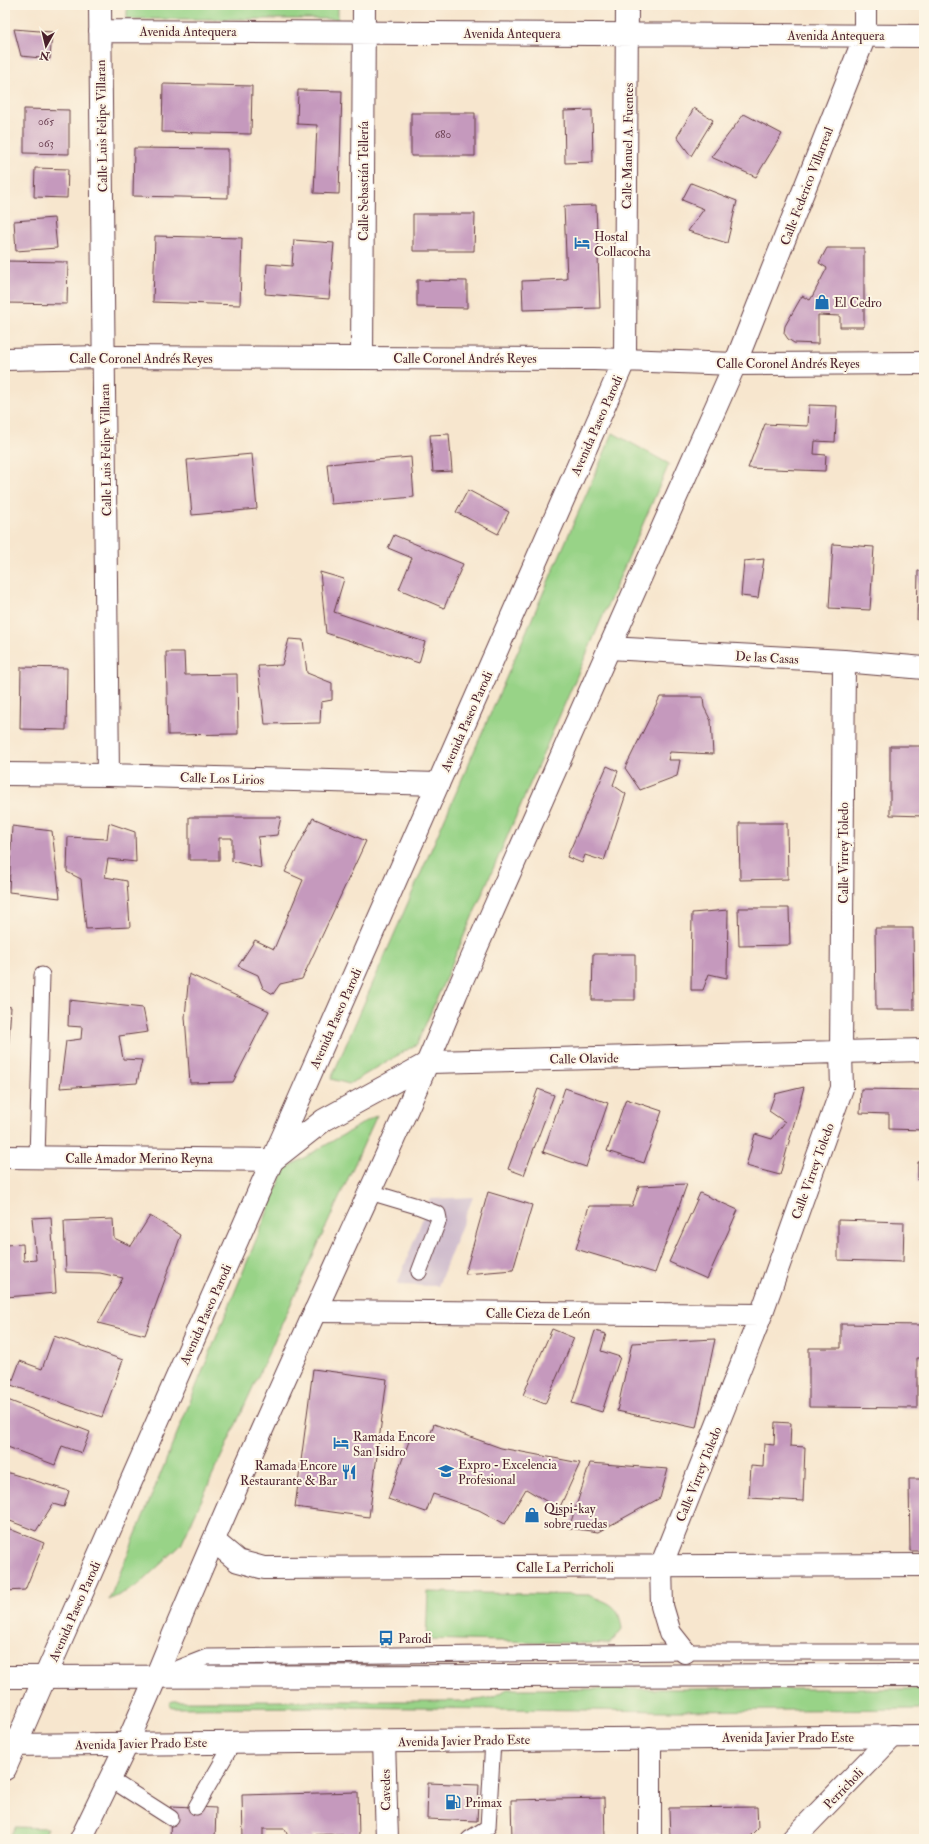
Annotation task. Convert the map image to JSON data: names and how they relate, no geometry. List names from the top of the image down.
{
  "streets": {
    "street": [
      "Avenida Antequera",
      "Calle Luis Felipe Villaran",
      "Calle Manuel A. Fuentes",
      "Calle Sebastián Tellería",
      "Calle Federico Villarreal",
      "Calle Coronel Andrés Reyes",
      "Avenida Paseo Parodi",
      "De las Casas",
      "Calle Los Lirios",
      "Calle Virrey Toledo",
      "Calle Olavide",
      "Calle Amador Merino Reyna",
      "Calle Cieza de León",
      "Calle La Perricholi",
      "Avenida Javier Prado Este",
      "Perricholi",
      "Cavedes"
    ]
  },
  "crossings": [
    ["Avenida Antequera", "Calle Luis Felipe Villaran"],
    ["Avenida Antequera", "Calle Manuel A. Fuentes"],
    ["Avenida Antequera", "Calle Sebastián Tellería"],
    ["Avenida Antequera", "Calle Federico Villarreal"],
    ["Calle Luis Felipe Villaran", "Calle Coronel Andrés Reyes"],
    ["Calle Luis Felipe Villaran", "Calle Los Lirios"],
    ["Calle Manuel A. Fuentes", "Calle Coronel Andrés Reyes"],
    ["Calle Manuel A. Fuentes", "Avenida Paseo Parodi"],
    ["Calle Sebastián Tellería", "Calle Coronel Andrés Reyes"],
    ["Calle Federico Villarreal", "Calle Coronel Andrés Reyes"],
    ["Calle Coronel Andrés Reyes", "Avenida Paseo Parodi"],
    ["Avenida Paseo Parodi", "Calle Los Lirios"],
    ["Avenida Paseo Parodi", "Calle Olavide"],
    ["Avenida Paseo Parodi", "Calle Amador Merino Reyna"],
    ["Avenida Paseo Parodi", "Avenida Javier Prado Este"],
    ["De las Casas", "Calle Virrey Toledo"],
    ["Calle Virrey Toledo", "Calle Olavide"],
    ["Calle Virrey Toledo", "Calle Cieza de León"],
    ["Calle Virrey Toledo", "Calle La Perricholi"],
    ["Calle Olavide", "Calle Amador Merino Reyna"],
    ["Avenida Javier Prado Este", "Perricholi"],
    ["Avenida Javier Prado Este", "Cavedes"]
  ],
  "places": {
    "hotel": ["Hostal Collacocha", "Ramada Encore San Isidro"],
    "shop": ["El Cedro", "Qispi-kay sobre ruedas"],
    "school or university": ["Expro - Excelencia Profesional"],
    "restaurant": ["Ramada Encore Restaurante & Bar"],
    "bus stop": ["Parodi"],
    "fuel station": ["Primax"]
  },
  "house_numbers": ["065", "680", "063"],
  "north": "bottom"
}
